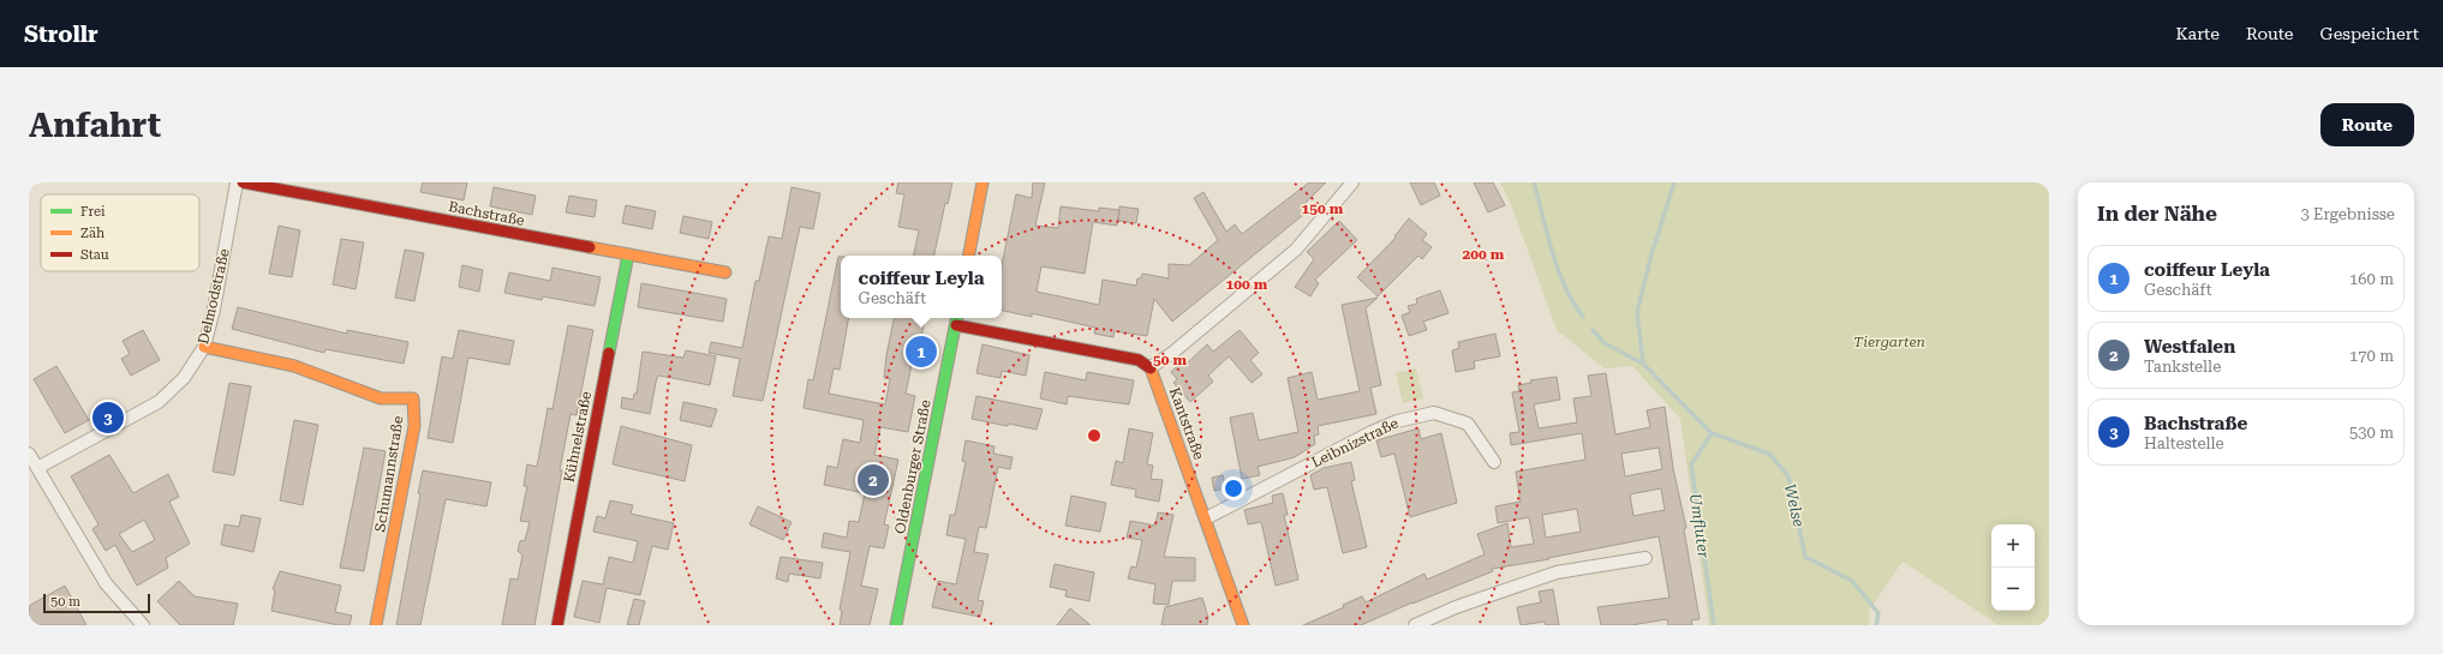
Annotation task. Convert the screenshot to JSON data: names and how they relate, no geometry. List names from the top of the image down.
{
  "streets": {
    "street": [
      "Bachstraße",
      "Delmodstraße",
      "Kantstraße",
      "Kühnelstraße",
      "Leibnizstraße",
      "Oldenburger Straße",
      "Schumannstraße"
    ]
  },
  "crossings": [
    ["Bachstraße", "Kühnelstraße"],
    ["Delmodstraße", "Schumannstraße"],
    ["Kantstraße", "Leibnizstraße"]
  ],
  "water": ["Welse", "Umfluter"],
  "parks": ["Tiergarten"],
  "legend": ["Frei", "Zäh", "Stau"],
  "scale_bar": "50 m",
  "page": {
    "header": "Strollr",
    "nav": ["Karte", "Route", "Gespeichert"],
    "buttons": "Route",
    "title": "Anfahrt",
    "heading": ["In der Nähe", "3 Ergebnisse"],
    "list": [
      {
        "mark": "1",
        "name": "coiffeur Leyla",
        "note": "Geschäft",
        "value": "160 m"
      },
      {
        "mark": "2",
        "name": "Westfalen",
        "note": "Tankstelle",
        "value": "170 m"
      },
      {
        "mark": "3",
        "name": "Bachstraße",
        "note": "Haltestelle",
        "value": "530 m"
      }
    ],
    "popup": ["coiffeur Leyla", "Geschäft"],
    "pins": ["1", "3", "2"],
    "map_buttons": ["+", "−"],
    "scale": "50 m"
  },
  "rings": [
    "150 m",
    "200 m",
    "100 m",
    "50 m"
  ]
}
